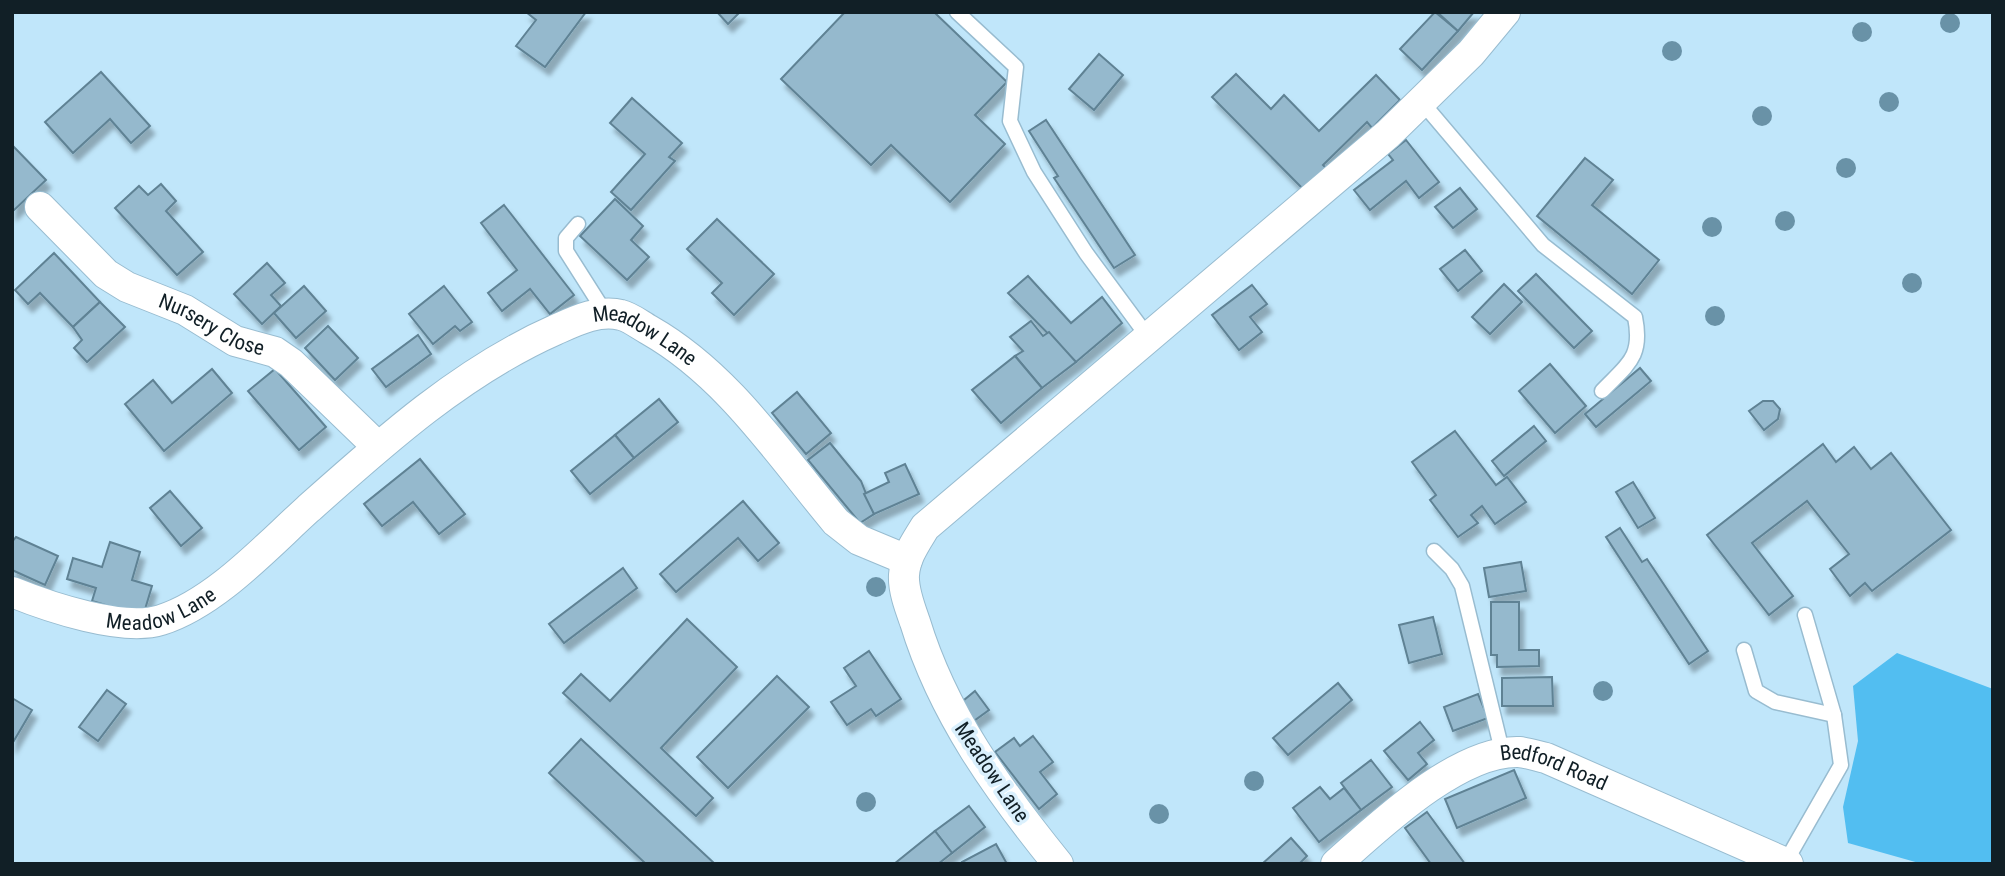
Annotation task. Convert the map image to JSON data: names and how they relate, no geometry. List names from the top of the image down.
{
  "streets": {
    "street": ["Nursery Close", "Meadow Lane", "Bedford Road"]
  },
  "crossings": [
    ["Nursery Close", "Meadow Lane"]
  ]
}
